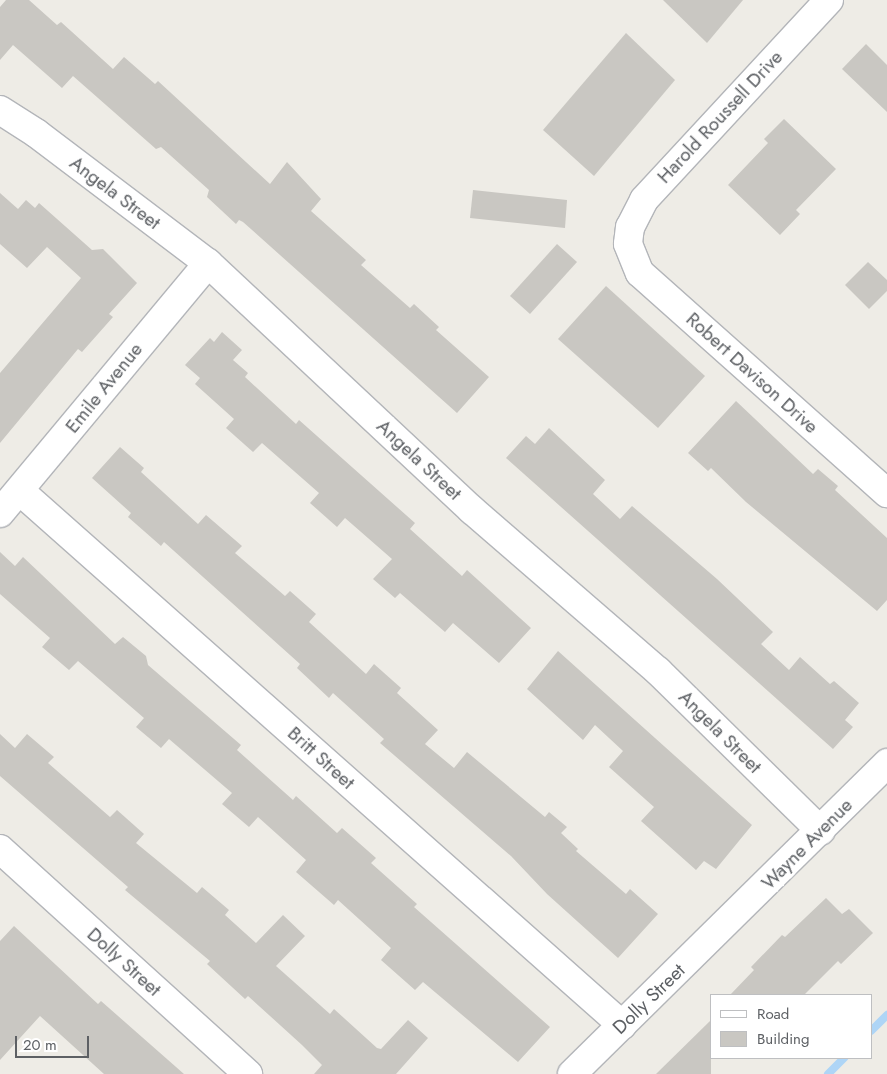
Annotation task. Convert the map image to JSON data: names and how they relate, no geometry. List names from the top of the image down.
{
  "streets": {
    "street": [
      "Harold Roussell Drive",
      "Angela Street",
      "Robert Davison Drive",
      "Emile Avenue",
      "Britt Street",
      "Wayne Avenue",
      "Dolly Street"
    ]
  },
  "crossings": [
    ["Harold Roussell Drive", "Robert Davison Drive"],
    ["Angela Street", "Emile Avenue"],
    ["Angela Street", "Wayne Avenue"],
    ["Emile Avenue", "Britt Street"],
    ["Britt Street", "Dolly Street"],
    ["Wayne Avenue", "Dolly Street"]
  ],
  "legend": ["Road", "Building"],
  "scale_bar": "20 m"
}
